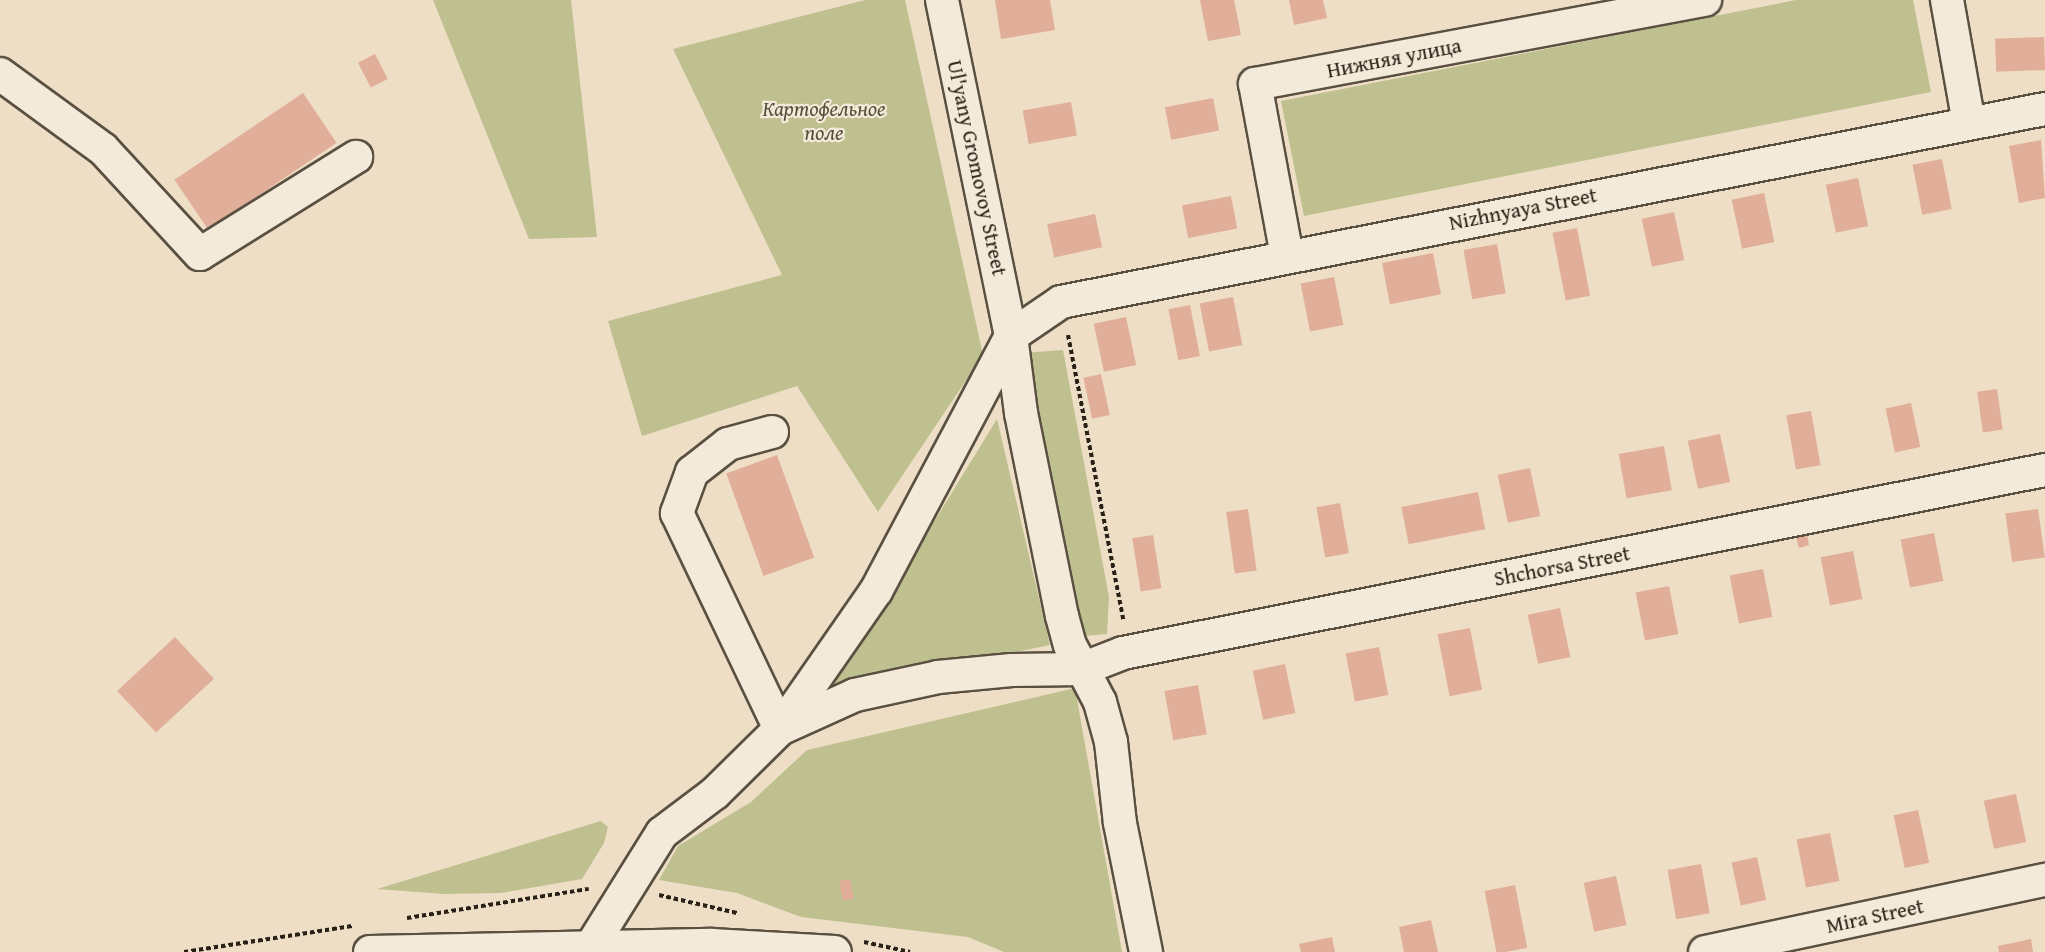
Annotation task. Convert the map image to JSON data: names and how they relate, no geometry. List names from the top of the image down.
{
  "streets": {
    "street": [
      "Нижняя улица",
      "Ul'yany Gromovoy Street",
      "Nizhnyaya Street",
      "Shchorsa Street",
      "Mira Street"
    ]
  },
  "crossings": [
    ["Нижняя улица", "Nizhnyaya Street"],
    ["Ul'yany Gromovoy Street", "Nizhnyaya Street"],
    ["Ul'yany Gromovoy Street", "Shchorsa Street"]
  ],
  "parks": ["Картофельное поле"]
}
